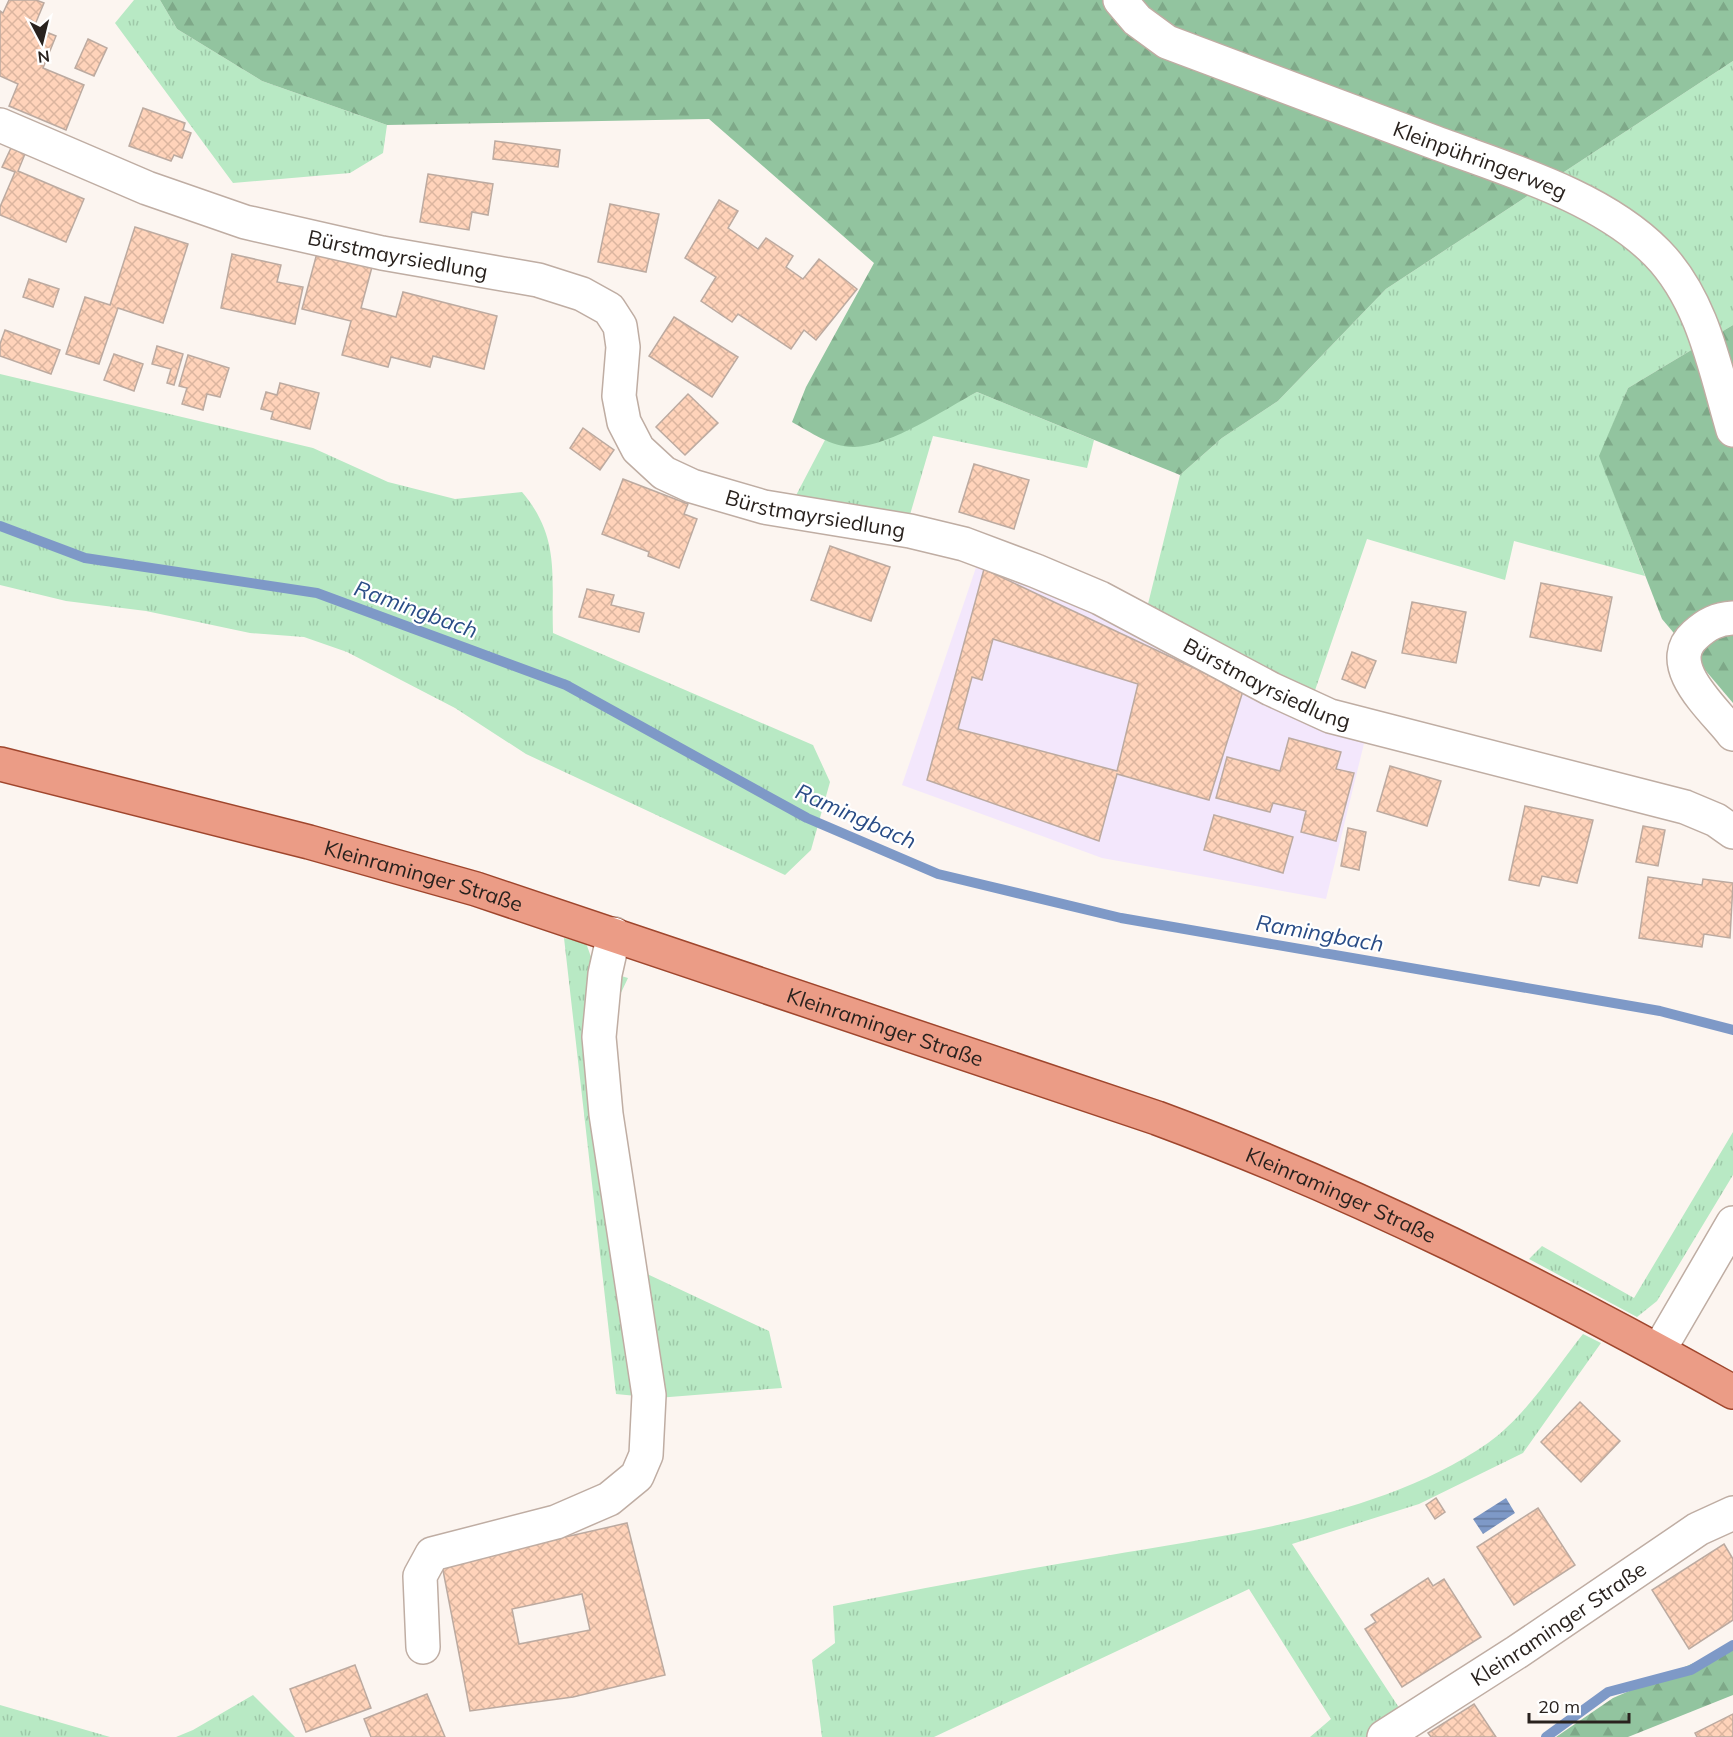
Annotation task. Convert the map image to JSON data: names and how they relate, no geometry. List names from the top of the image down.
{
  "streets": {
    "main road": ["Kleinraminger Straße"],
    "street": ["Kleinpühringerweg", "Bürstmayrsiedlung"]
  },
  "water": ["Ramingbach"],
  "scale_bar": "20 m",
  "north": "bottom"
}
